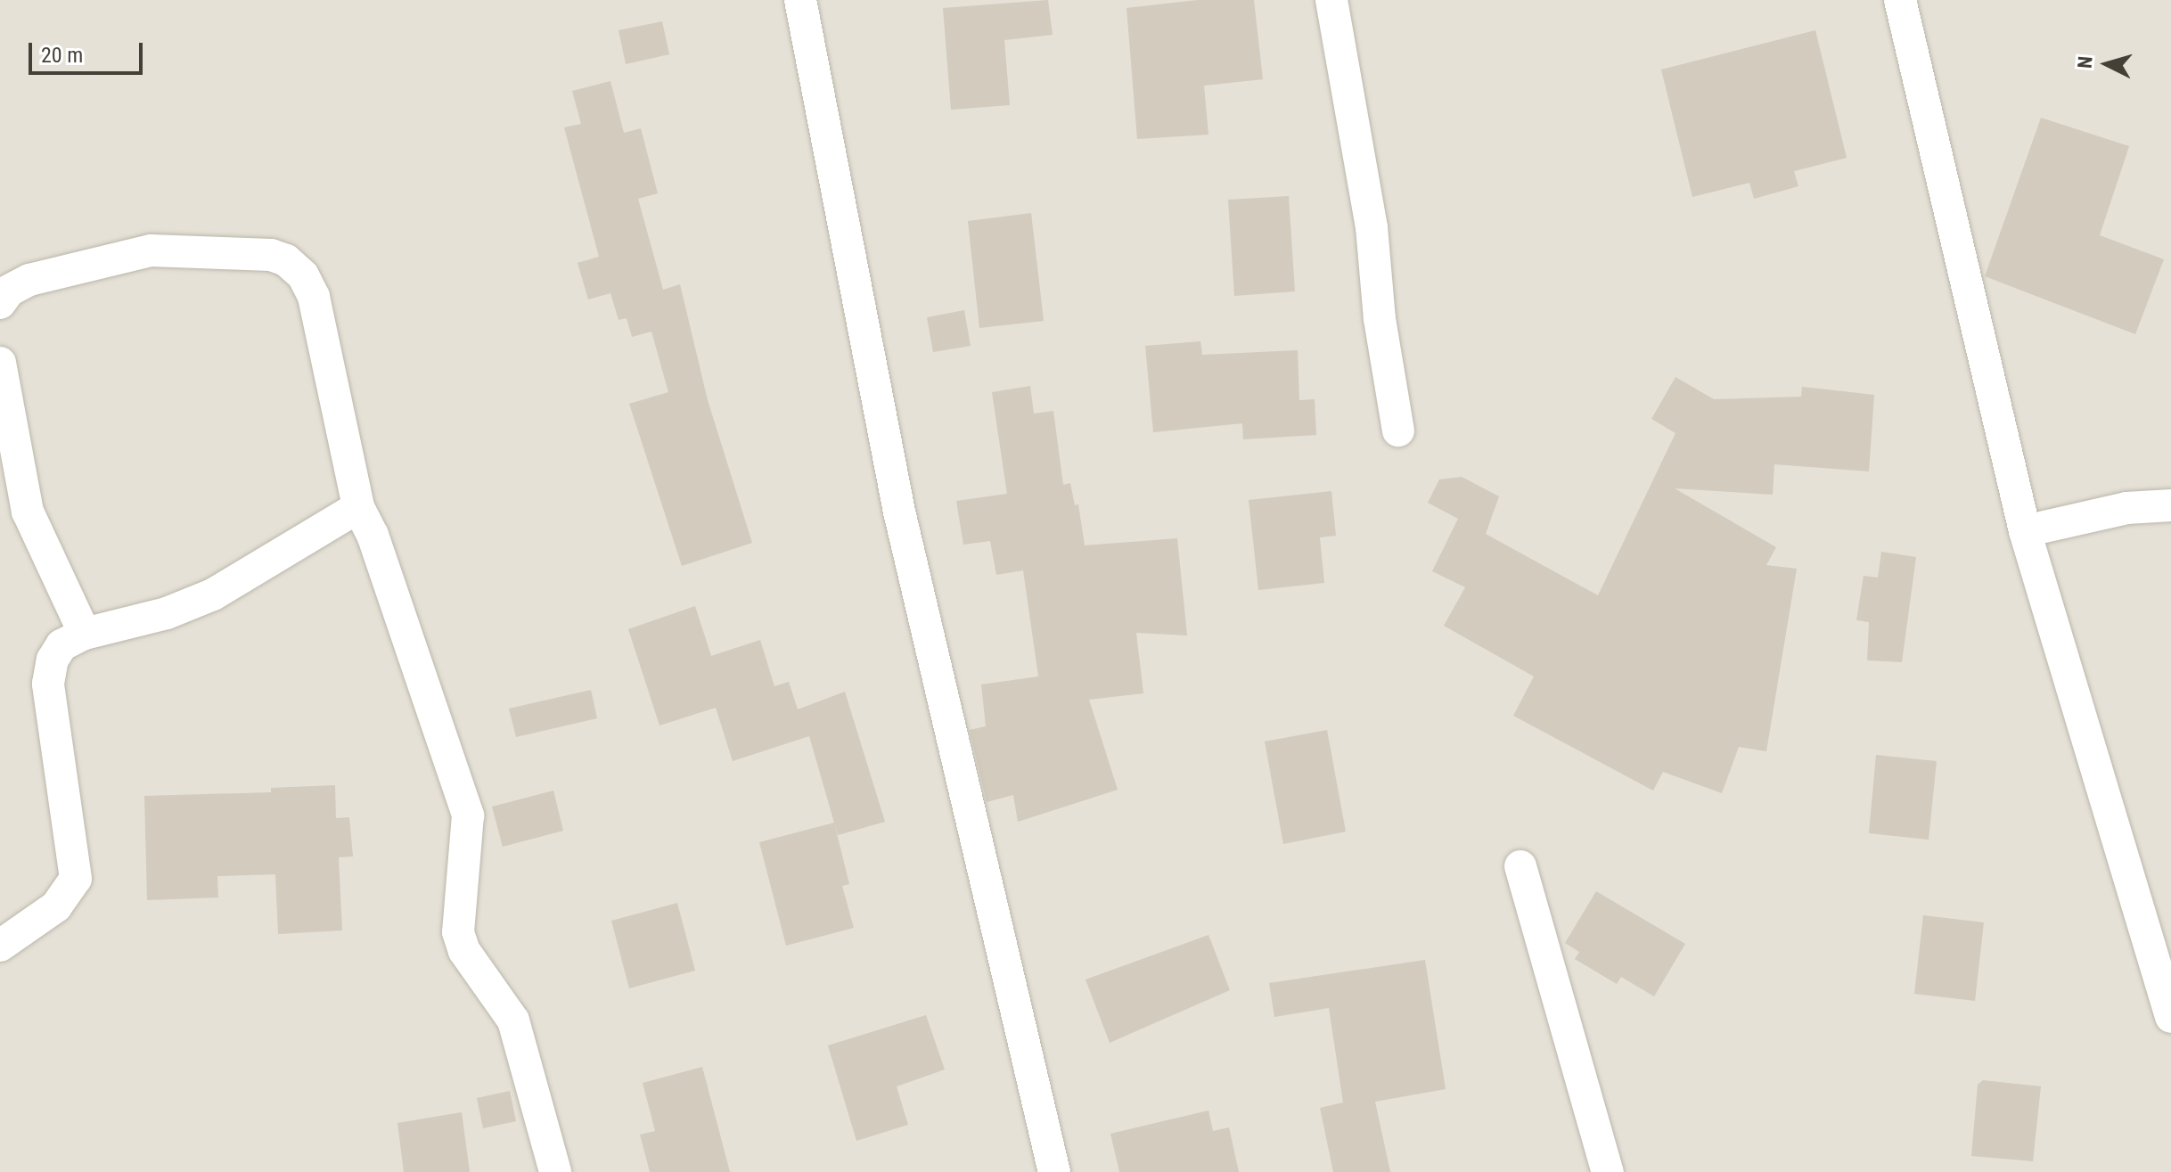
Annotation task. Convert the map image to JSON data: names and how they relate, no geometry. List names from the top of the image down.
{
  "scale_bar": "20 m",
  "north": "left"
}
